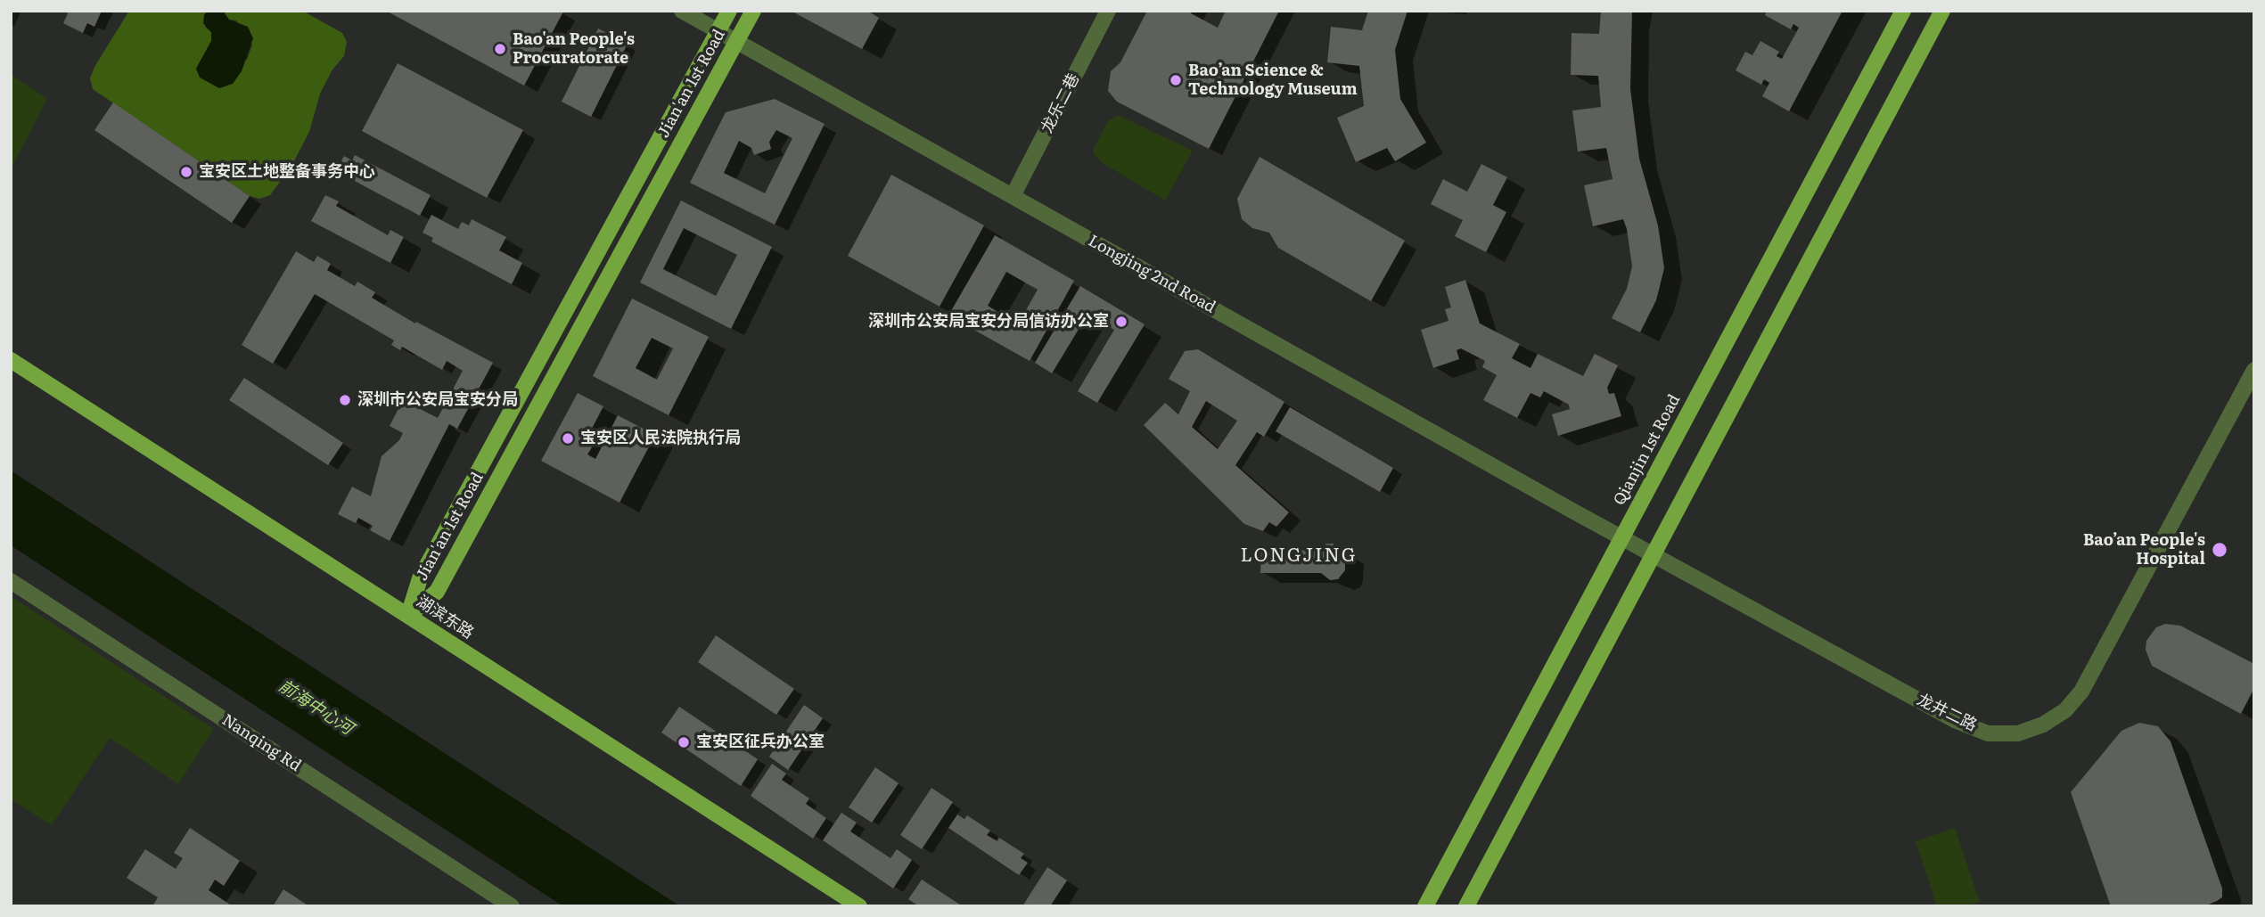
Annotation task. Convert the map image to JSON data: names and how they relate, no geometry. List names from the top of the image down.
{
  "streets": {
    "main road": ["Jian'an 1st Road", "Qianjin 1st Road", "湖滨东路"],
    "street": [
      "龙乐二巷",
      "Longjing 2nd Road",
      "龙井二路",
      "Nanqing Rd"
    ]
  },
  "crossings": [
    ["Jian'an 1st Road", "Longjing 2nd Road"],
    ["Jian'an 1st Road", "湖滨东路"],
    ["龙乐二巷", "Longjing 2nd Road"],
    ["Longjing 2nd Road", "Qianjin 1st Road"],
    ["Longjing 2nd Road", "龙井二路"],
    ["Qianjin 1st Road", "龙井二路"]
  ],
  "districts": ["LONGJING"],
  "water": ["前海中心河"],
  "places": [
    "Bao'an People's Procuratorate",
    "Bao’an Science & Technology Museum",
    "宝安区土地整备事务中心",
    "深圳市公安局宝安分局信访办公室",
    "深圳市公安局宝安分局",
    "宝安区人民法院执行局",
    "Bao’an People's Hospital",
    "宝安区征兵办公室"
  ]
}
